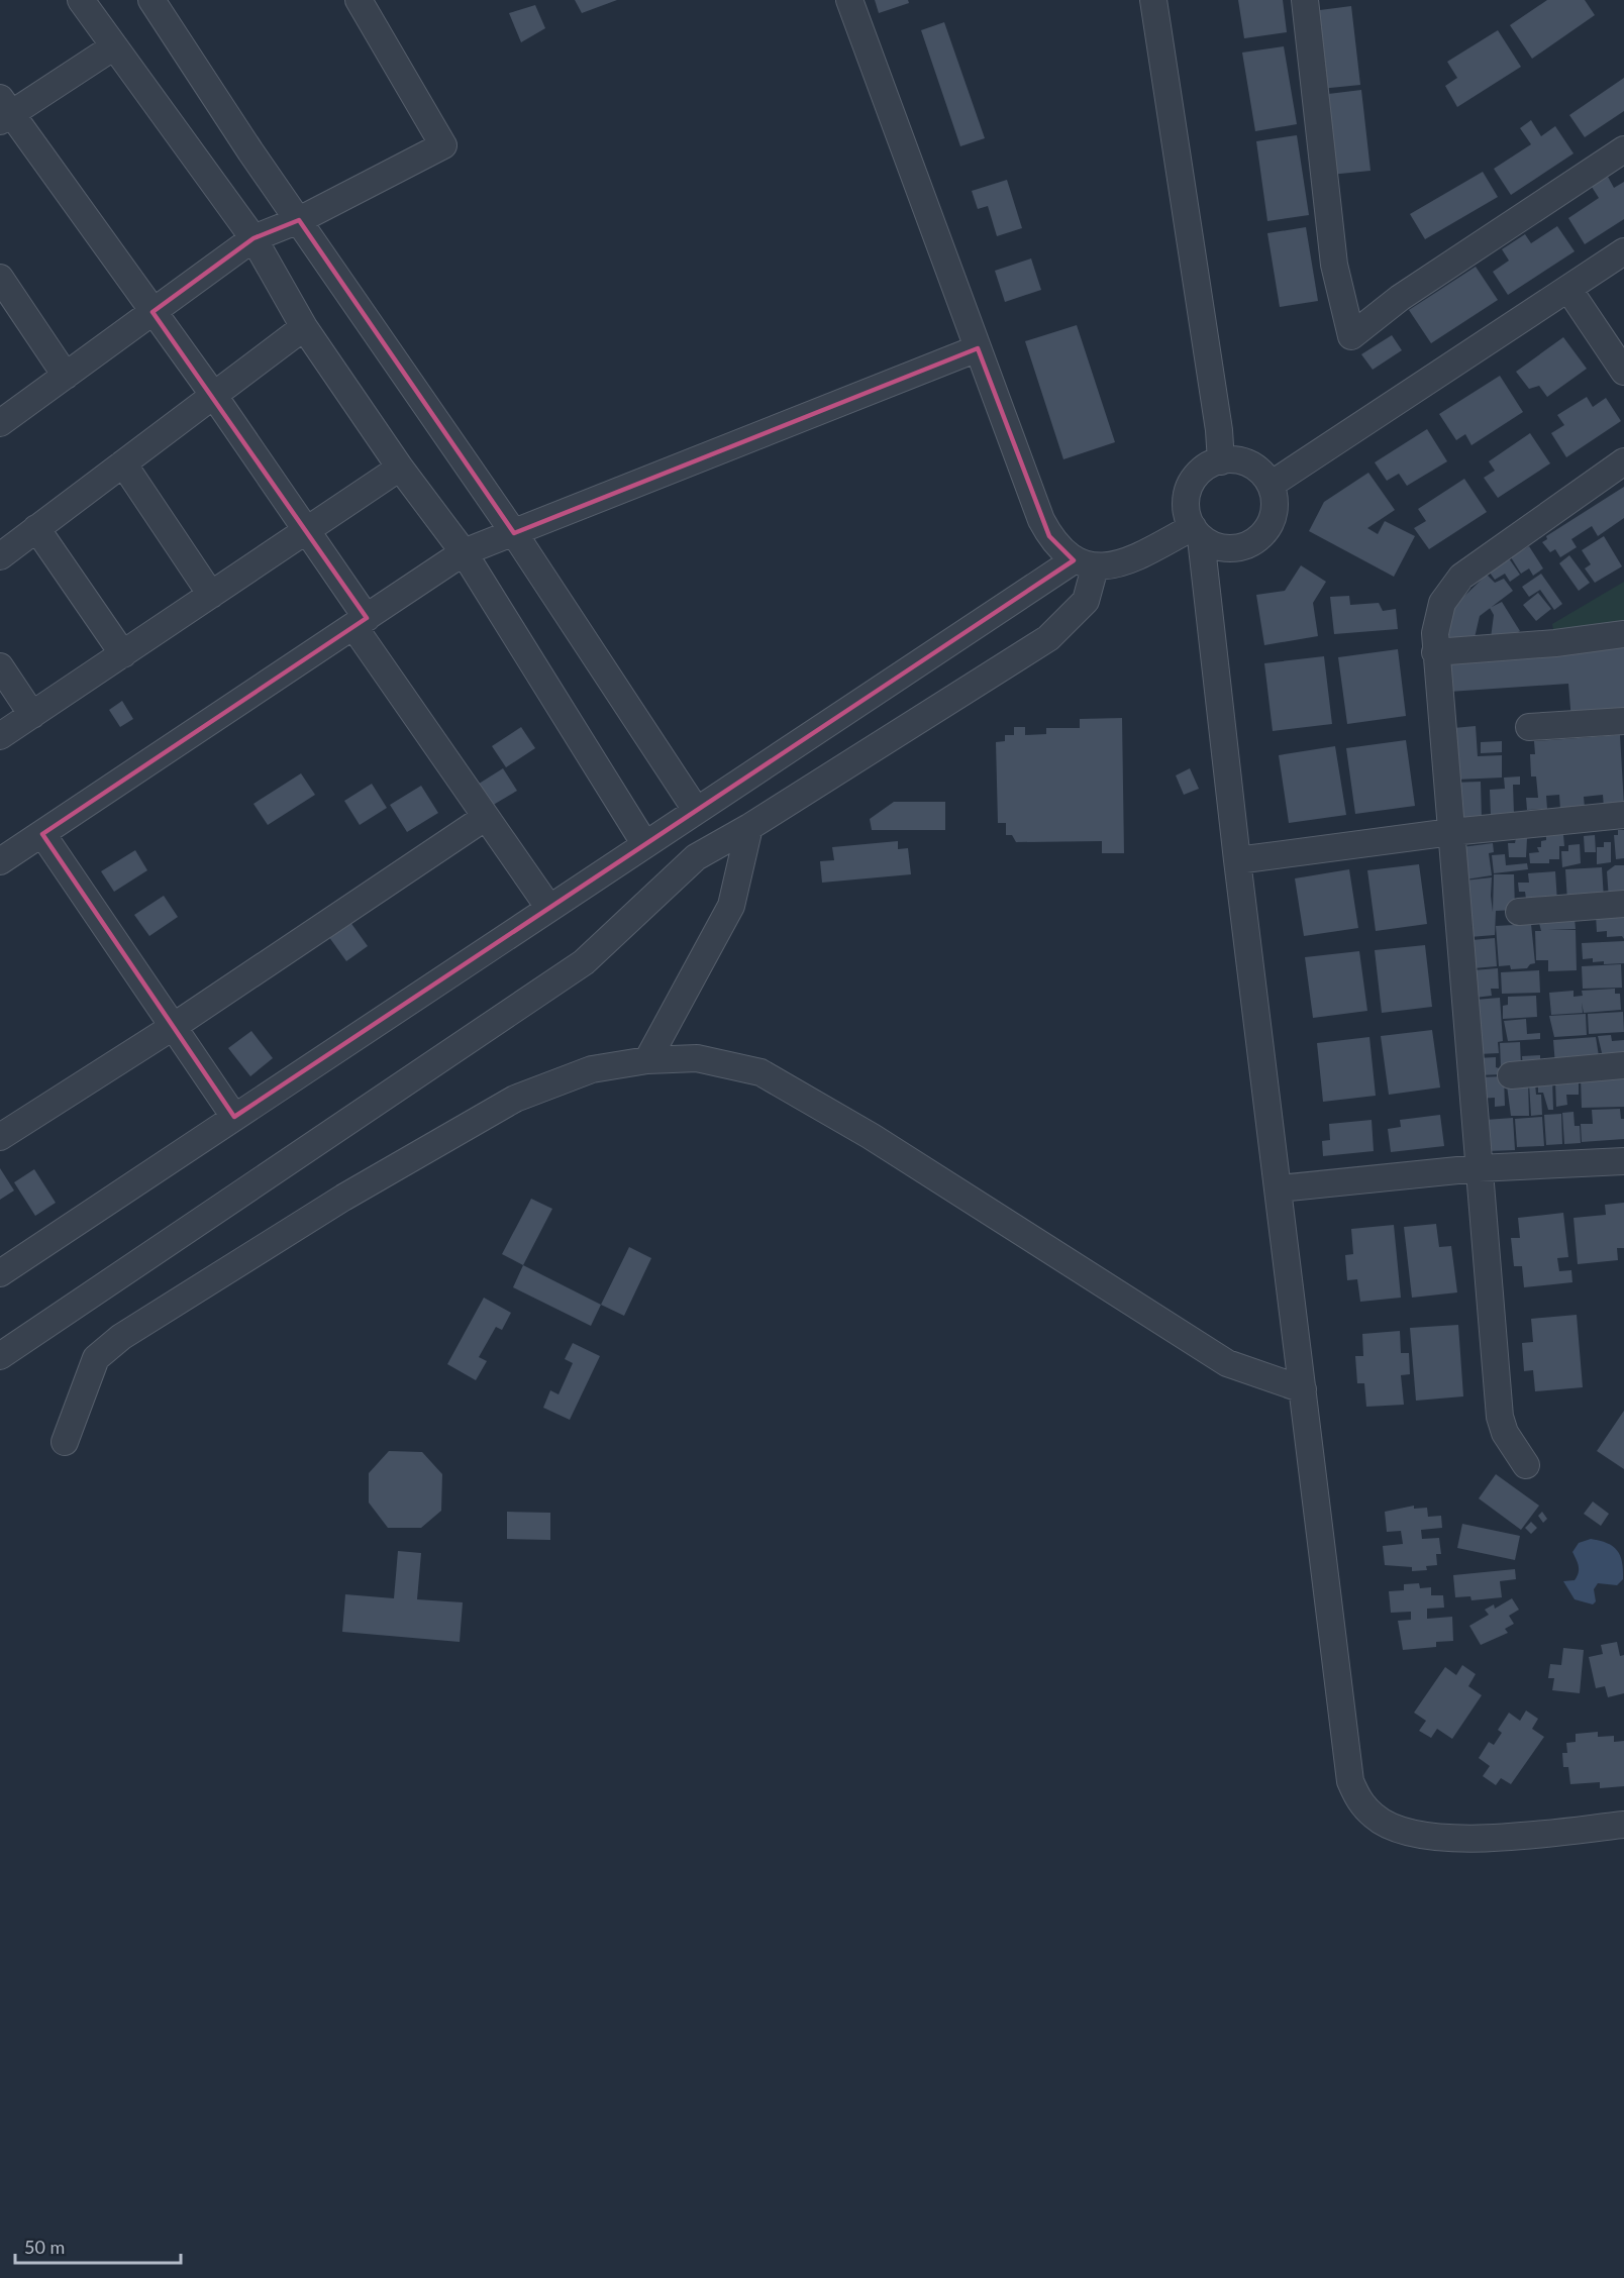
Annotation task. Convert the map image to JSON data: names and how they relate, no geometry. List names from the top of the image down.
{
  "scale_bar": "50 m"
}
